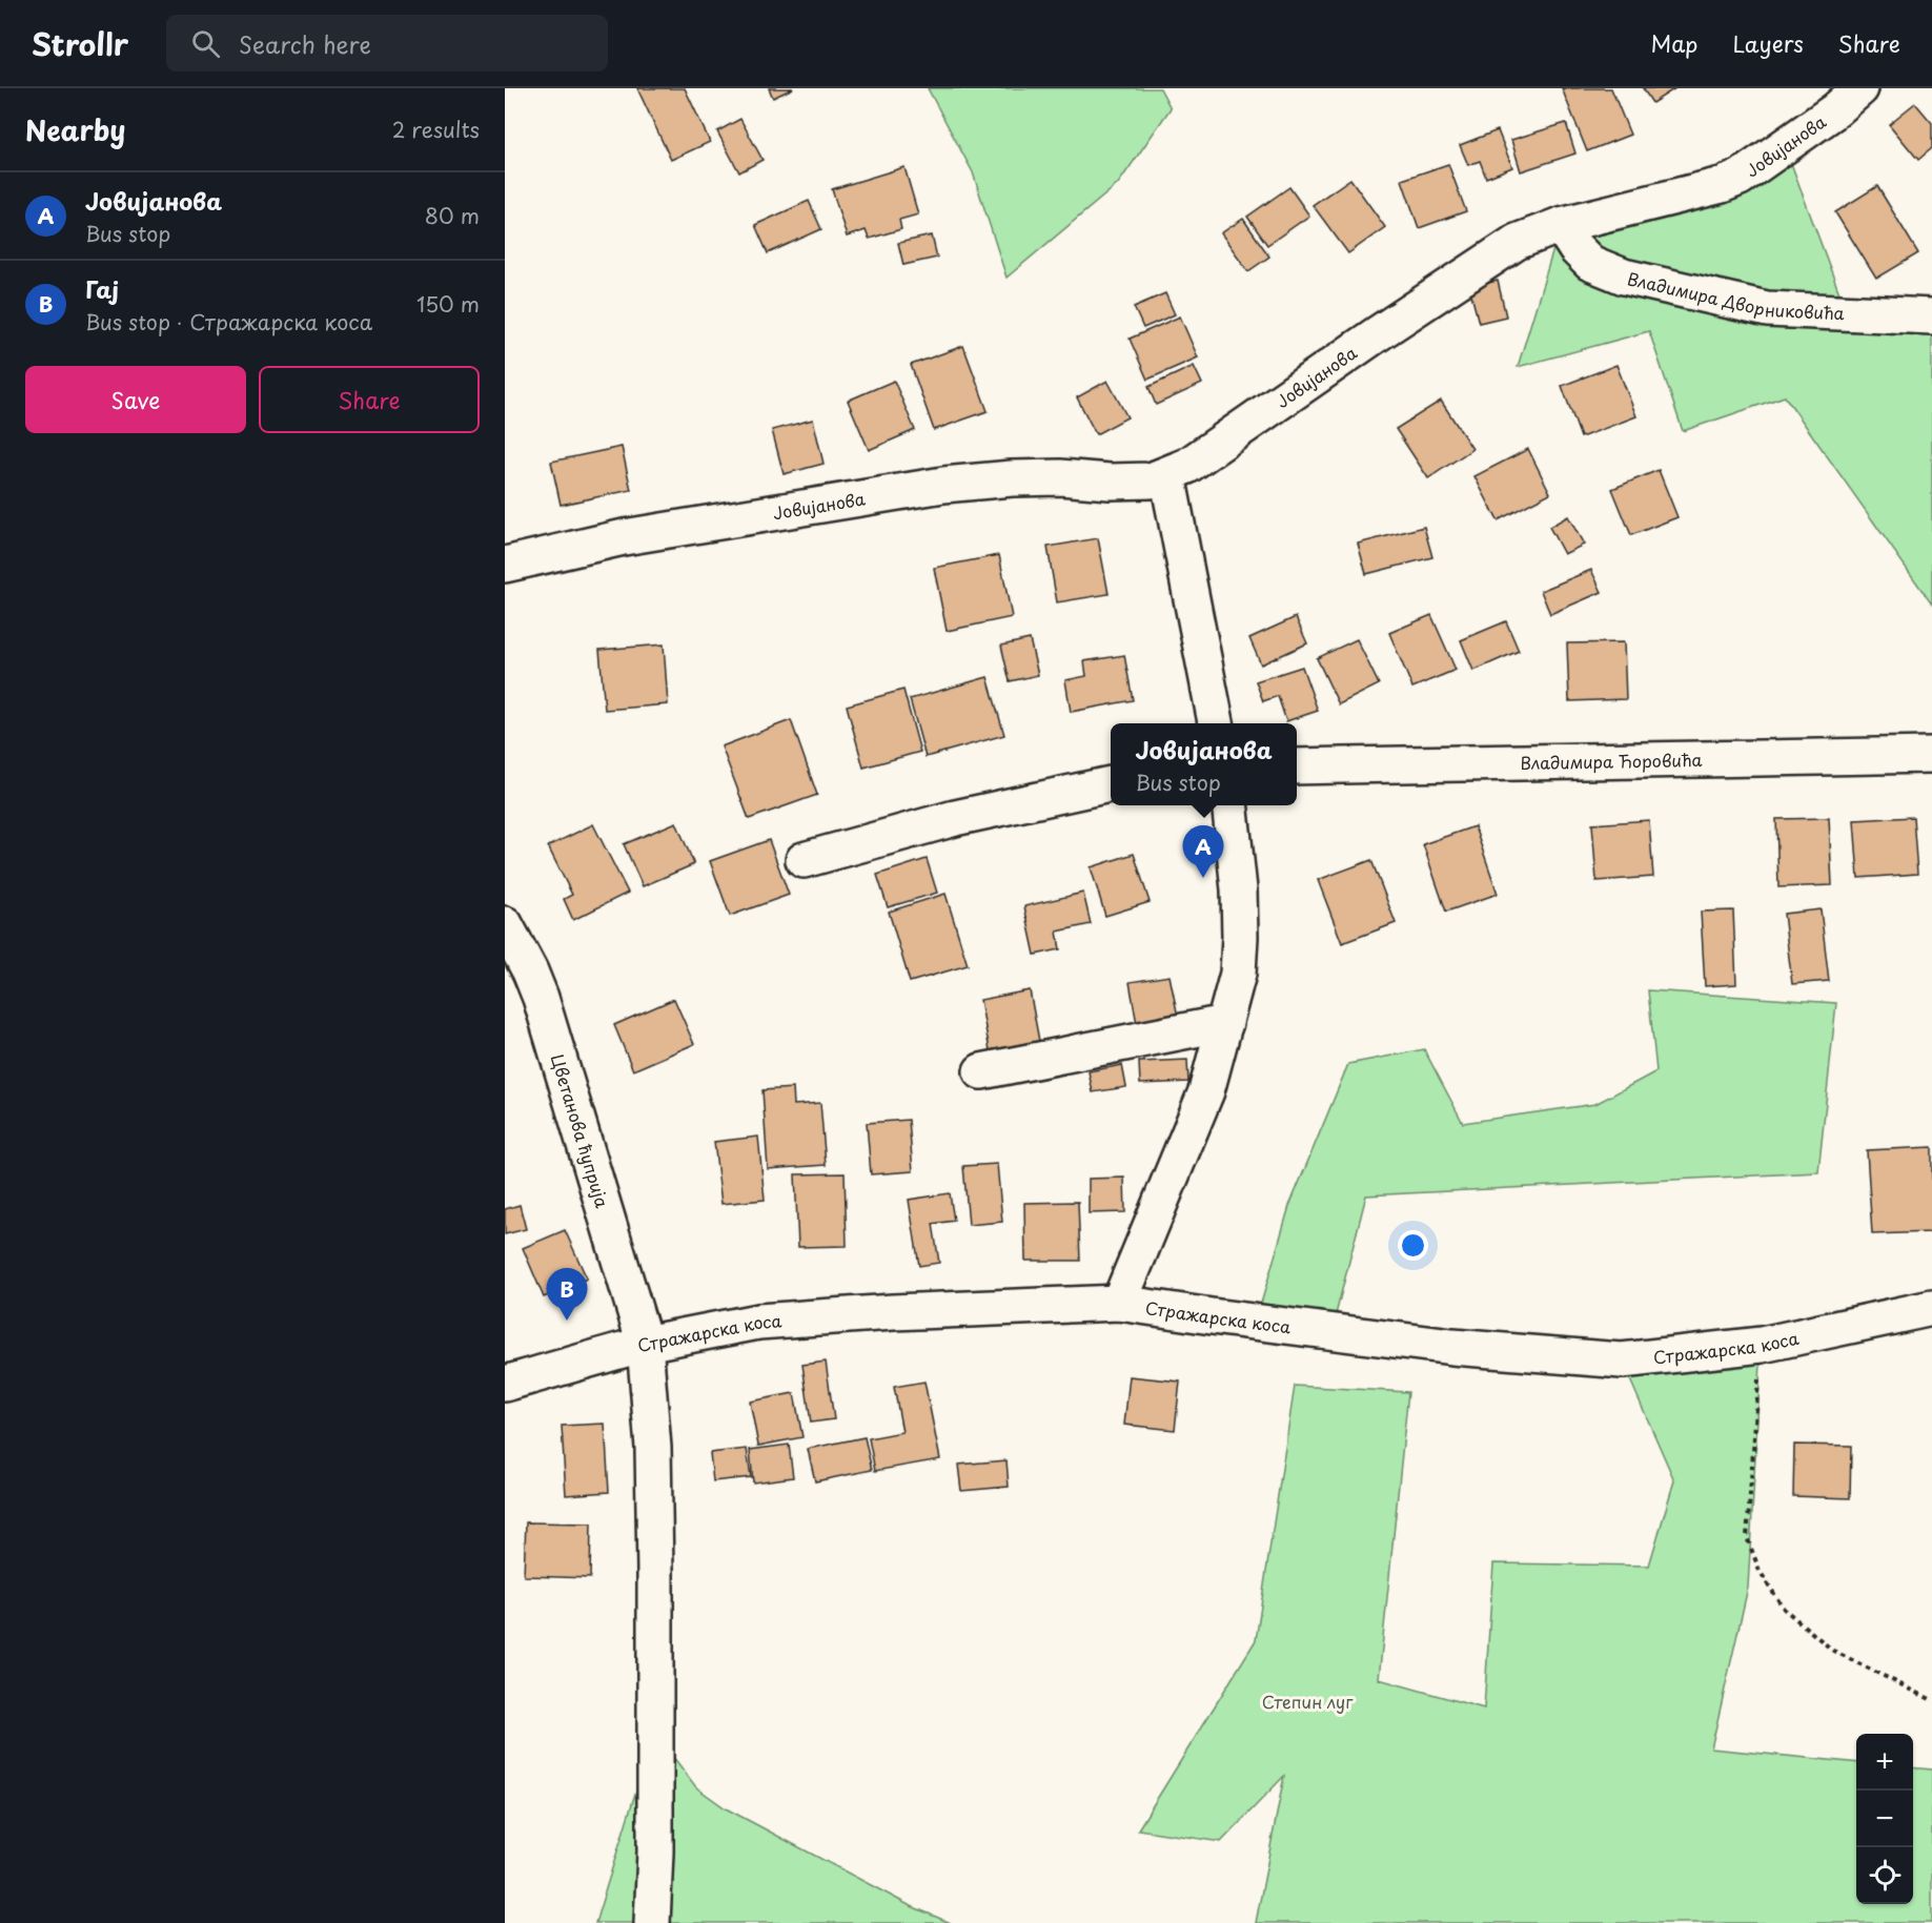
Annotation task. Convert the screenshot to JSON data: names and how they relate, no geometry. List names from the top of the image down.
{
  "streets": {
    "street": [
      "Јовијанова",
      "Владимира Дворниковића",
      "Владимира Ћоровића",
      "Цветанова ћуприја",
      "Стражарска коса"
    ]
  },
  "crossings": [
    ["Јовијанова", "Владимира Дворниковића"],
    ["Цветанова ћуприја", "Стражарска коса"]
  ],
  "parks": ["Степин луг"],
  "page": {
    "header": "Strollr",
    "search": "Search here",
    "nav": ["Map", "Layers", "Share"],
    "heading": ["Nearby", "2 results"],
    "list": [
      {
        "mark": "A",
        "name": "Јовијанова",
        "note": "Bus stop",
        "value": "80 m"
      },
      {
        "mark": "B",
        "name": "Гај",
        "note": "Bus stop · Стражарска коса",
        "value": "150 m"
      }
    ],
    "buttons": ["Save", "Share"],
    "popup": ["Јовијанова", "Bus stop"],
    "pins": ["A", "B"],
    "map_buttons": ["+", "−"]
  }
}
